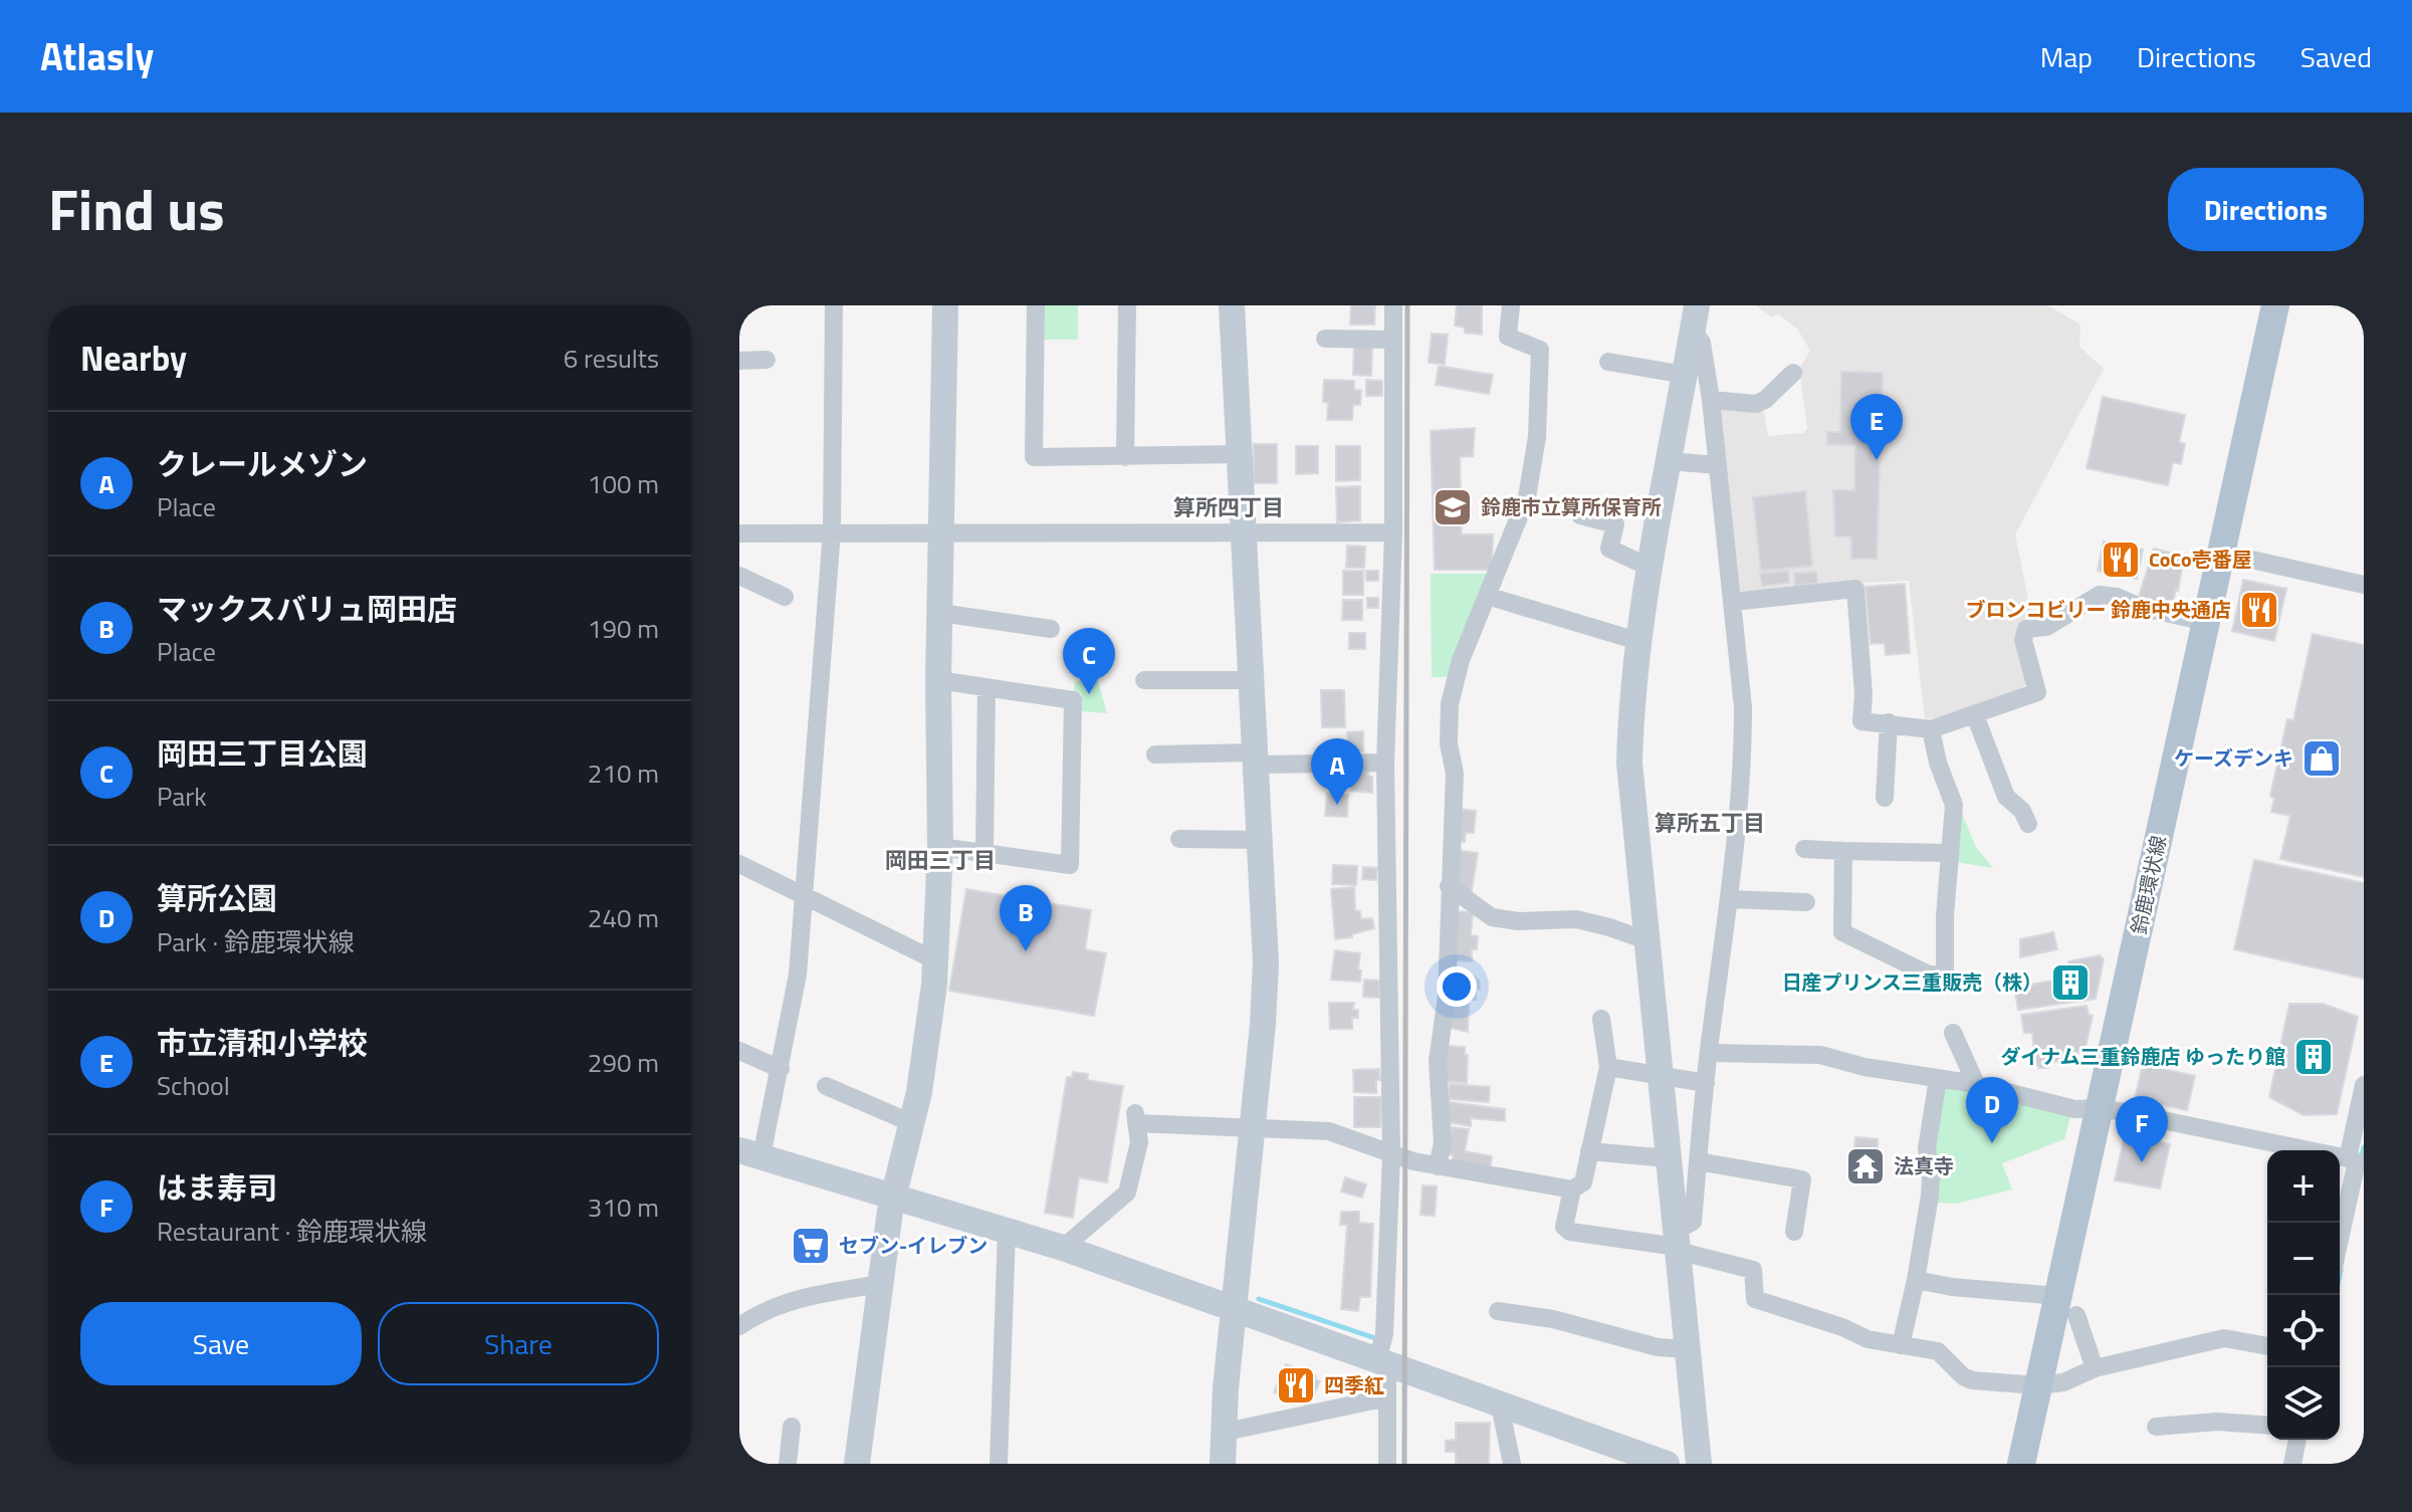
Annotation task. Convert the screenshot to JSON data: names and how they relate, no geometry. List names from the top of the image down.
{
  "streets": {
    "main road": ["鈴鹿環状線"]
  },
  "districts": ["算所四丁目", "算所五丁目", "岡田三丁目"],
  "places": {
    "school or university": ["鈴鹿市立算所保育所"],
    "restaurant": ["CoCo壱番屋", "ブロンコビリー 鈴鹿中央通店", "四季紅"],
    "shop": ["ケーズデンキ"],
    "building": ["日産プリンス三重販売（株）", "ダイナム三重鈴鹿店 ゆったり館"],
    "temple": ["法真寺"],
    "supermarket": ["セブン-イレブン"]
  },
  "page": {
    "header": "Atlasly",
    "nav": ["Map", "Directions", "Saved"],
    "title": "Find us",
    "buttons": [
      "Directions",
      ["Save", "Share"]
    ],
    "heading": ["Nearby", "6 results"],
    "pins": [
      "E",
      "C",
      "A",
      "B",
      "D",
      "F"
    ],
    "list": [
      {
        "mark": "A",
        "name": "クレールメゾン",
        "note": "Place",
        "value": "100 m"
      },
      {
        "mark": "B",
        "name": "マックスバリュ岡田店",
        "note": "Place",
        "value": "190 m"
      },
      {
        "mark": "C",
        "name": "岡田三丁目公園",
        "note": "Park",
        "value": "210 m"
      },
      {
        "mark": "D",
        "name": "算所公園",
        "note": "Park · 鈴鹿環状線",
        "value": "240 m"
      },
      {
        "mark": "E",
        "name": "市立清和小学校",
        "note": "School",
        "value": "290 m"
      },
      {
        "mark": "F",
        "name": "はま寿司",
        "note": "Restaurant · 鈴鹿環状線",
        "value": "310 m"
      }
    ],
    "map_buttons": ["+", "−"]
  }
}
